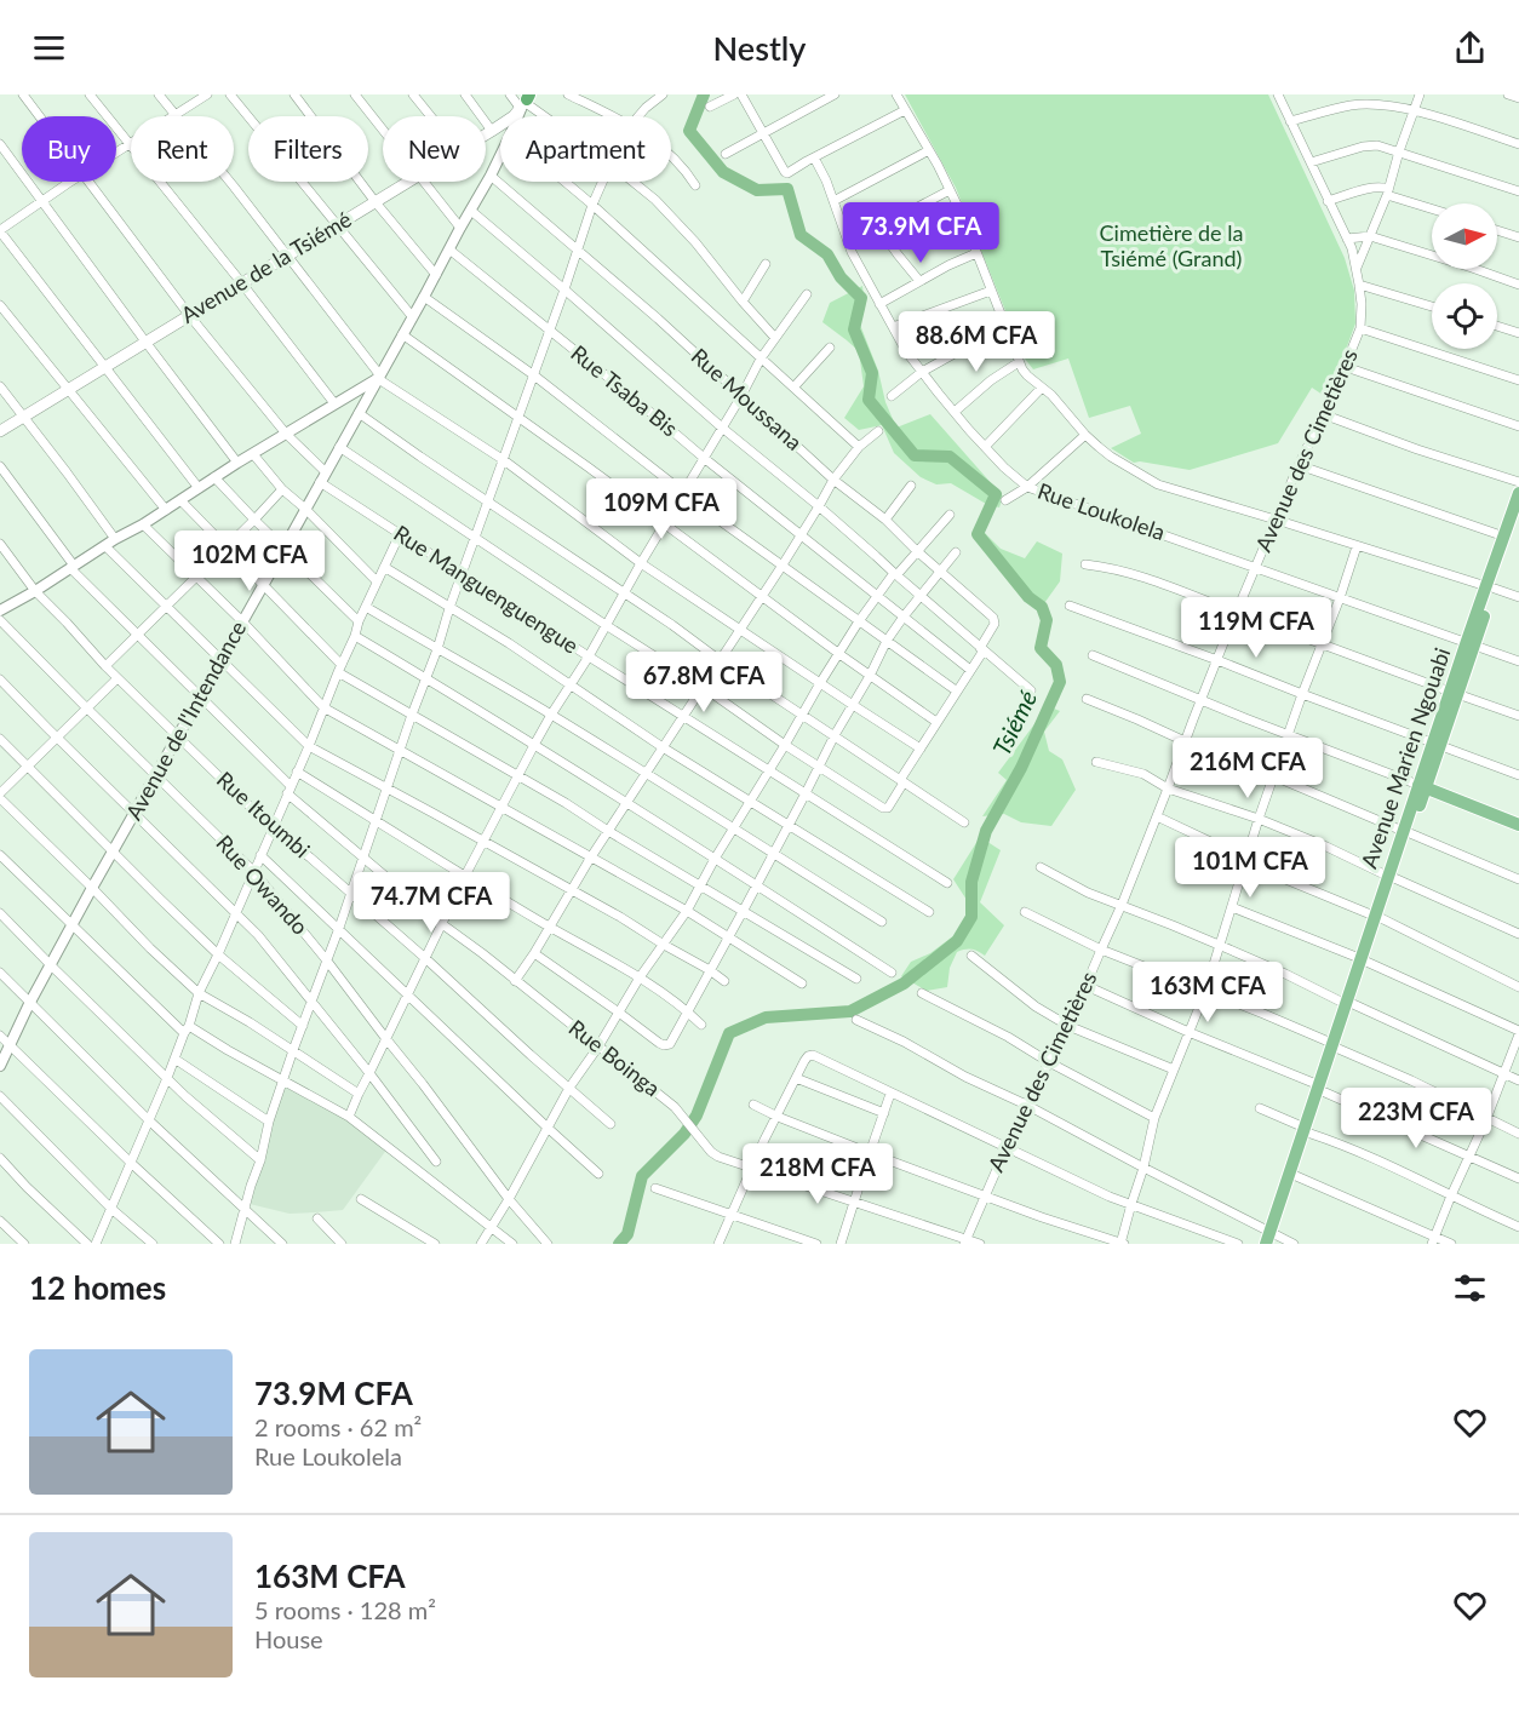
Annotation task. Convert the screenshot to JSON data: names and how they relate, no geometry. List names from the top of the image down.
{
  "streets": {
    "main road": ["Avenue de la Tsiémé", "Avenue Marien Ngouabi"],
    "street": [
      "Rue Tsaba Bis",
      "Rue Moussana",
      "Avenue des Cimetières",
      "Rue Loukolela",
      "Rue Manguenguengue",
      "Avenue de l'Intendance",
      "Rue Itoumbi",
      "Rue Owando",
      "Rue Boinga"
    ]
  },
  "crossings": [
    ["Avenue de la Tsiémé", "Rue Manguenguengue"],
    ["Rue Tsaba Bis", "Avenue de l'Intendance"],
    ["Rue Moussana", "Avenue de l'Intendance"],
    ["Avenue des Cimetières", "Rue Loukolela"],
    ["Avenue des Cimetières", "Rue Boinga"],
    ["Rue Loukolela", "Avenue Marien Ngouabi"],
    ["Rue Manguenguengue", "Avenue de l'Intendance"],
    ["Avenue de l'Intendance", "Rue Itoumbi"],
    ["Avenue de l'Intendance", "Rue Owando"],
    ["Avenue de l'Intendance", "Rue Boinga"]
  ],
  "water": ["Tsiémé"],
  "parks": ["Cimetière de la Tsiémé (Grand)"],
  "north": "right",
  "page": {
    "header": "Nestly",
    "chip": [
      "Buy",
      "Rent",
      "Filters",
      "New",
      "Apartment"
    ],
    "price": [
      "73.9M CFA",
      "88.6M CFA",
      "109M CFA",
      "102M CFA",
      "119M CFA",
      "67.8M CFA",
      "216M CFA",
      "101M CFA",
      "74.7M CFA",
      "163M CFA",
      "223M CFA",
      "218M CFA"
    ],
    "heading": "12 homes",
    "list": [
      {
        "name": "73.9M CFA",
        "note": "2 rooms · 62 m² · Rue Loukolela"
      },
      {
        "name": "163M CFA",
        "note": "5 rooms · 128 m² · House"
      }
    ]
  }
}
